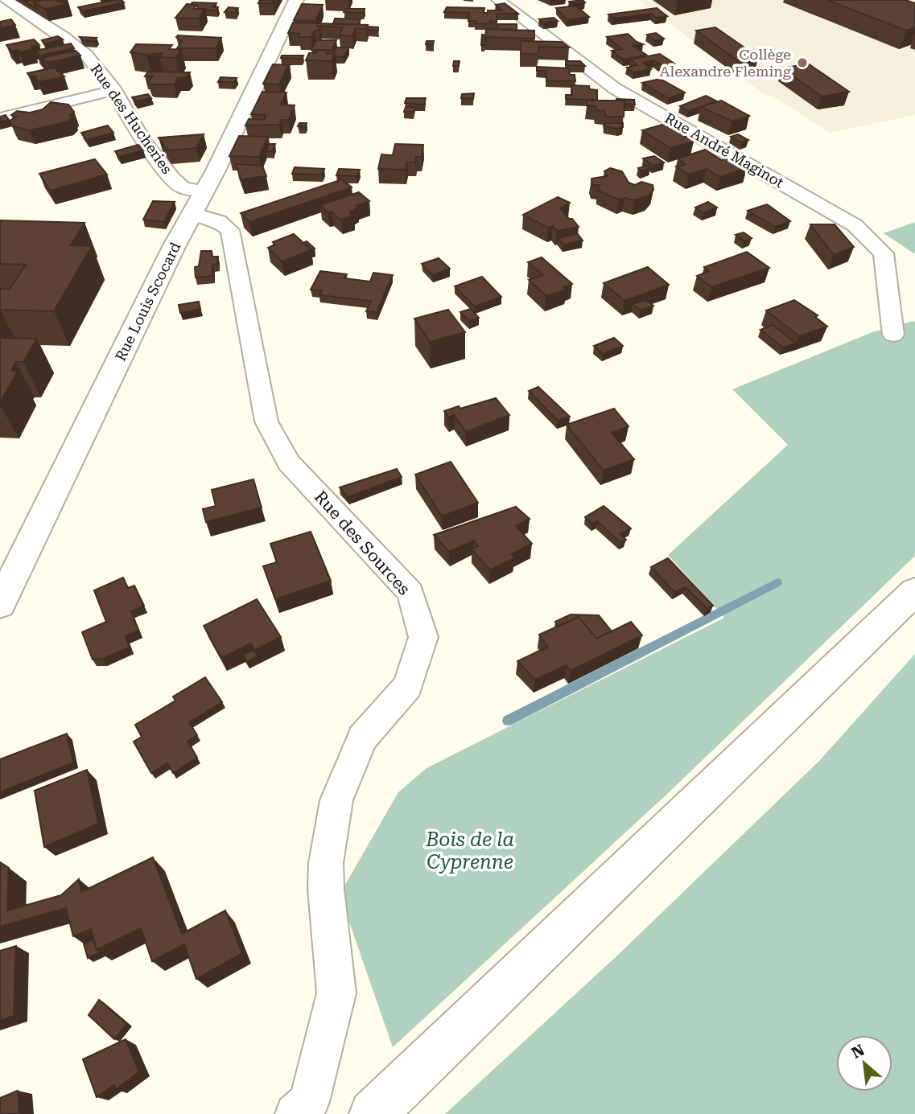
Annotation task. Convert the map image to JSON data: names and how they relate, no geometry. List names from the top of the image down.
{
  "streets": {
    "main road": ["Rue Louis Scocard"],
    "street": ["Rue des Hucheries", "Rue André Maginot", "Rue des Sources"]
  },
  "crossings": [
    ["Rue des Hucheries", "Rue Louis Scocard"],
    ["Rue Louis Scocard", "Rue des Sources"]
  ],
  "parks": ["Bois de la Cyprenne"],
  "places": ["Collège Alexandre Fleming"],
  "north": "top left"
}
